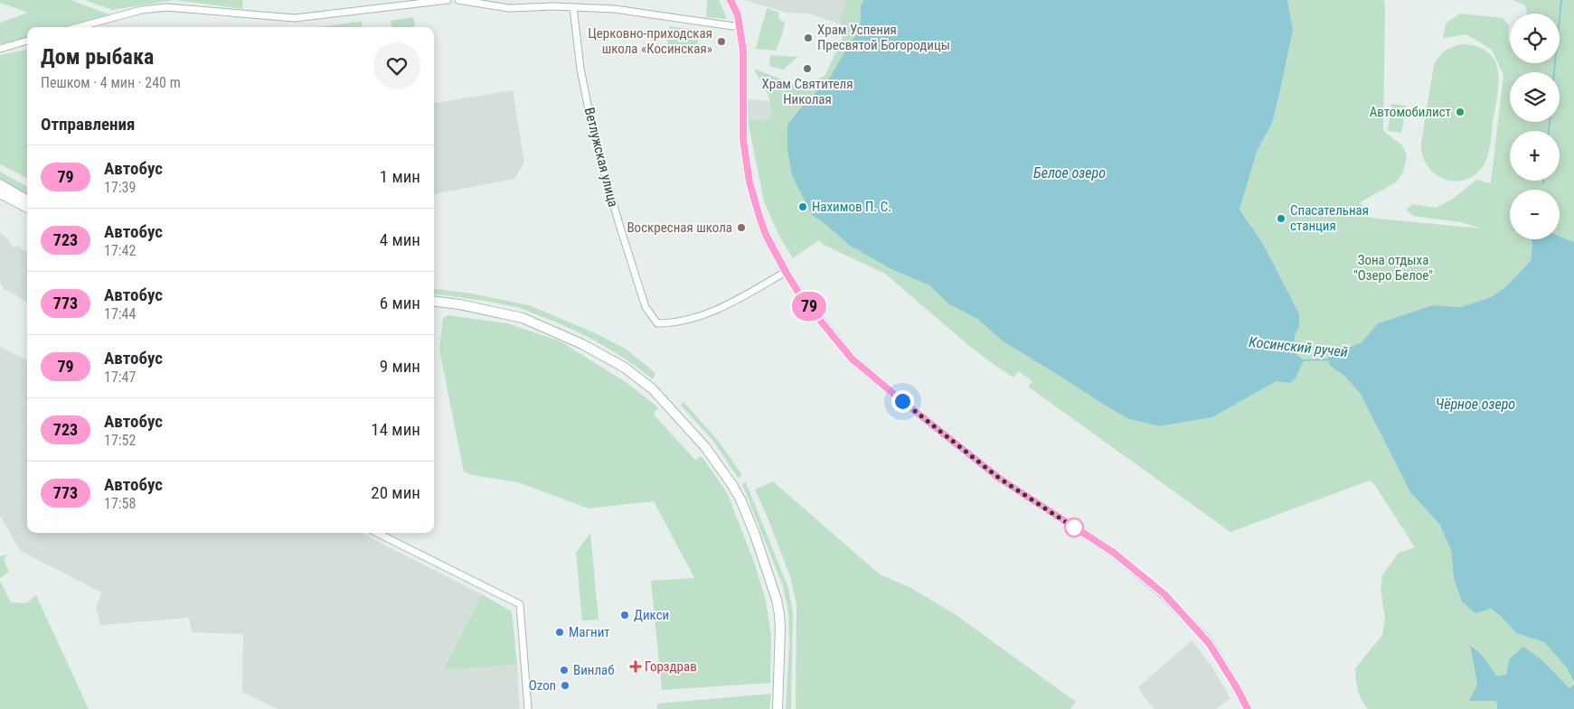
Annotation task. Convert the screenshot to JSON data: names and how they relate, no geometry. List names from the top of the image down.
{
  "streets": {
    "street": ["Ветлужская улица"]
  },
  "water": ["Белое озеро", "Косинский ручей", "Чёрное озеро"],
  "parks": ["Зона отдыха \"Озеро Белое\""],
  "places": {
    "other": [
      "Храм Успения Пресвятой Богородицы",
      "Церковно-приходская школа «Косинская»",
      "Храм Святителя Николая",
      "Автомобилист",
      "Нахимов П. С.",
      "Спасательная станция",
      "Воскресная школа",
      "Дикси",
      "Магнит",
      "Винлаб",
      "Ozon"
    ],
    "health": ["Горздрав"]
  },
  "lines": ["bus line 79"],
  "page": {
    "on_map": "79",
    "map_buttons": ["+", "−"],
    "heading": [
      ["Дом рыбака", "Пешком · 4 мин · 240 m"],
      "Отправления"
    ],
    "list": [
      {
        "mark": "79",
        "name": "Автобус",
        "note": "17:39",
        "value": "1 мин"
      },
      {
        "mark": "723",
        "name": "Автобус",
        "note": "17:42",
        "value": "4 мин"
      },
      {
        "mark": "773",
        "name": "Автобус",
        "note": "17:44",
        "value": "6 мин"
      },
      {
        "mark": "79",
        "name": "Автобус",
        "note": "17:47",
        "value": "9 мин"
      },
      {
        "mark": "723",
        "name": "Автобус",
        "note": "17:52",
        "value": "14 мин"
      },
      {
        "mark": "773",
        "name": "Автобус",
        "note": "17:58",
        "value": "20 мин"
      }
    ]
  }
}
